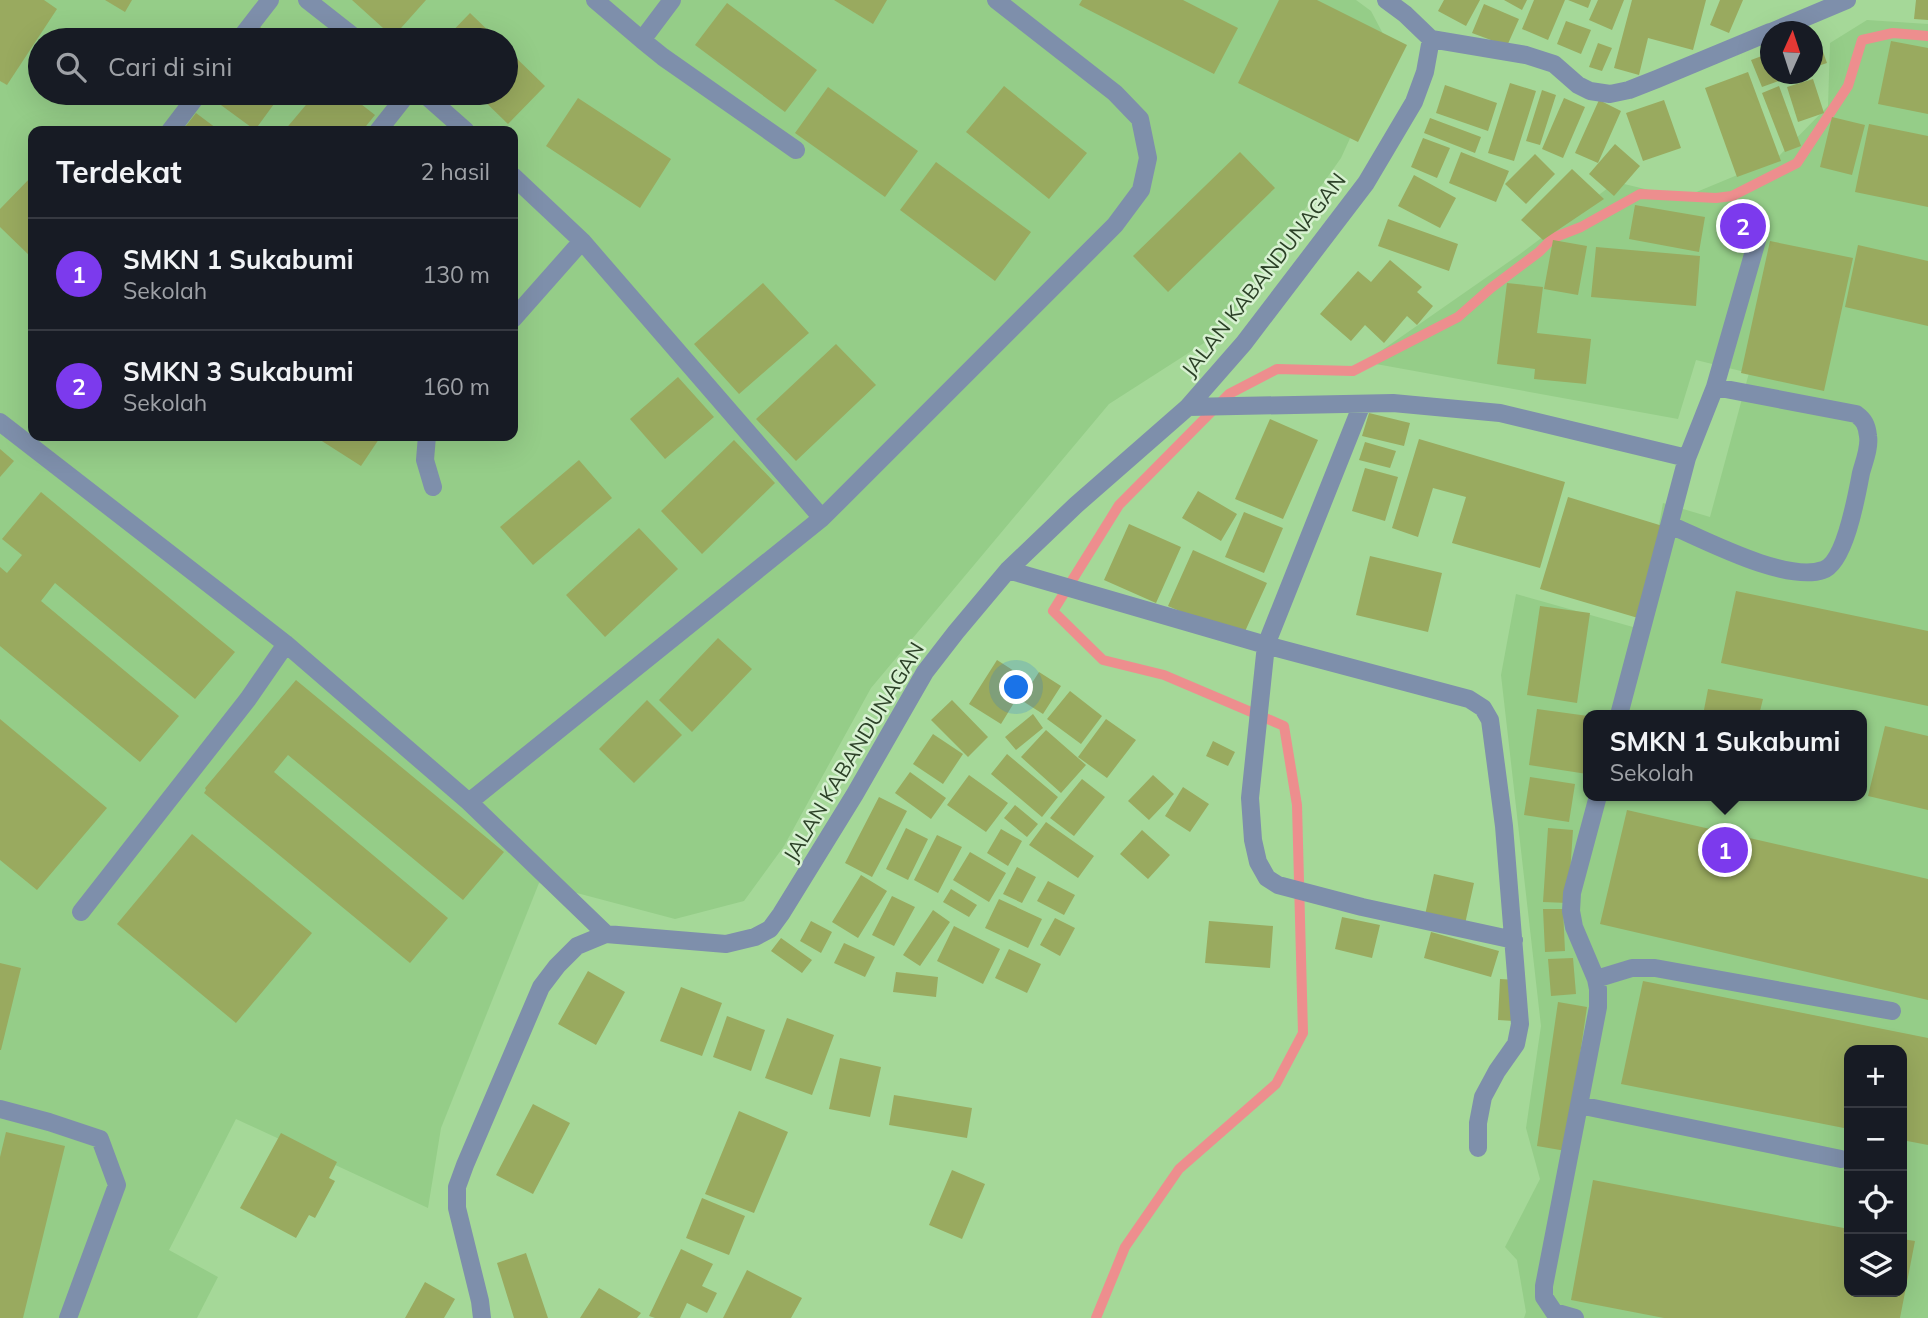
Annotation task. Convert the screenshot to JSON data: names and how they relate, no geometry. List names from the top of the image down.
{
  "streets": {
    "street": ["JALAN KABANDUNAGAN"]
  },
  "north": "top",
  "page": {
    "search": "Cari di sini",
    "heading": ["Terdekat", "2 hasil"],
    "pins": ["2", "1"],
    "list": [
      {
        "mark": "1",
        "name": "SMKN 1 Sukabumi",
        "note": "Sekolah",
        "value": "130 m"
      },
      {
        "mark": "2",
        "name": "SMKN 3 Sukabumi",
        "note": "Sekolah",
        "value": "160 m"
      }
    ],
    "popup": ["SMKN 1 Sukabumi", "Sekolah"],
    "map_buttons": ["+", "−"]
  }
}
